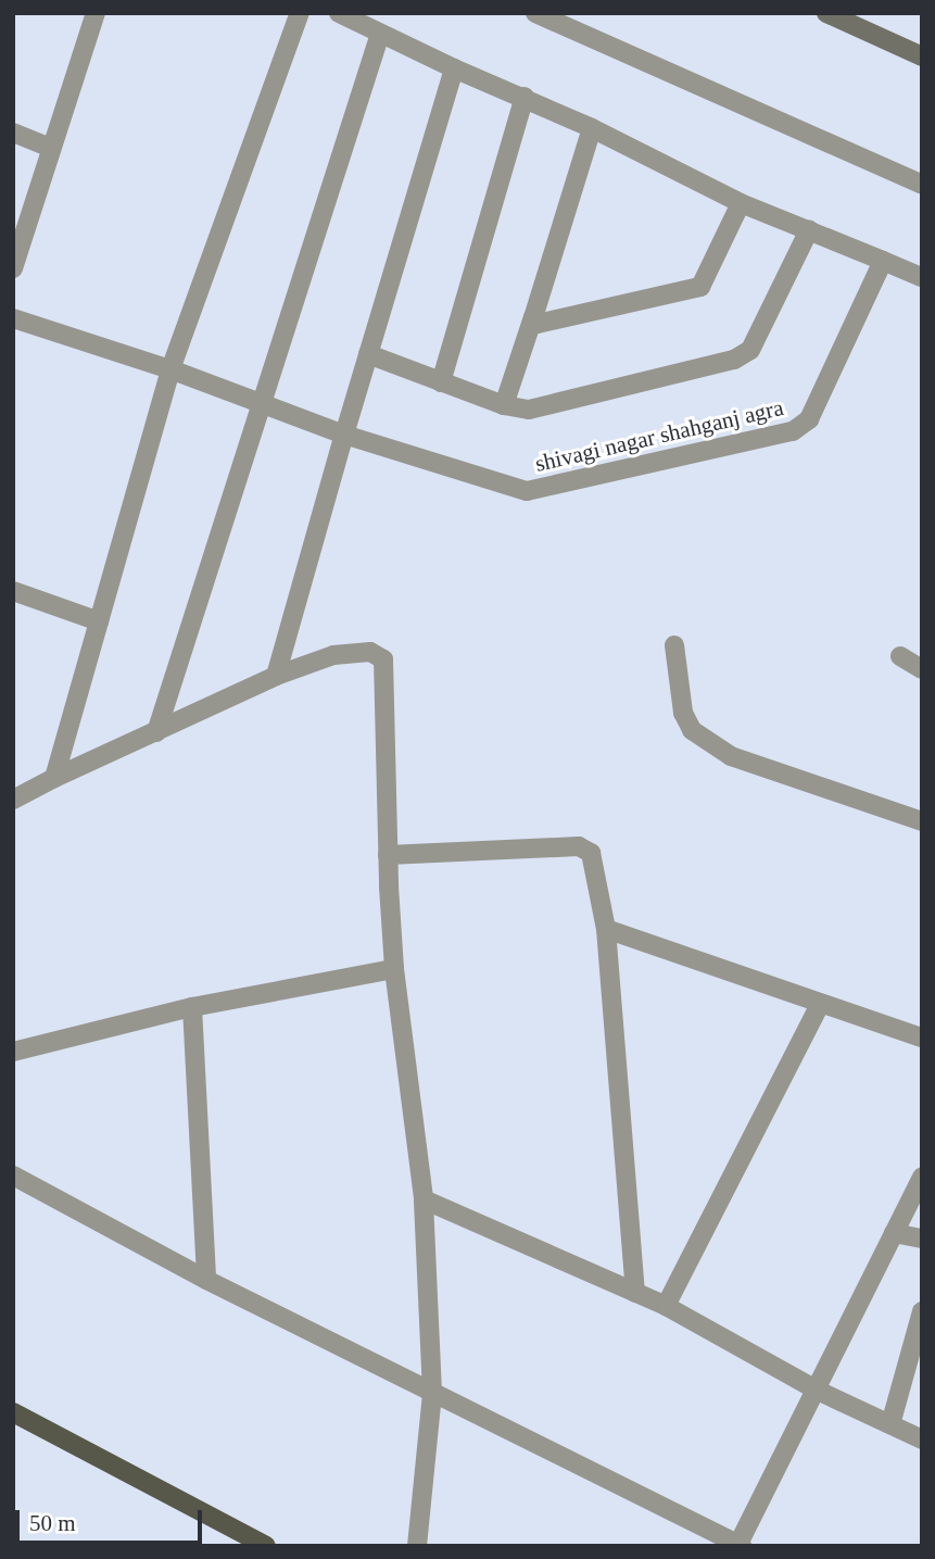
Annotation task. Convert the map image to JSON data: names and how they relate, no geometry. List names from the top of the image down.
{
  "streets": {
    "street": ["shivagi nagar shahganj agra"]
  },
  "scale_bar": "50 m"
}
